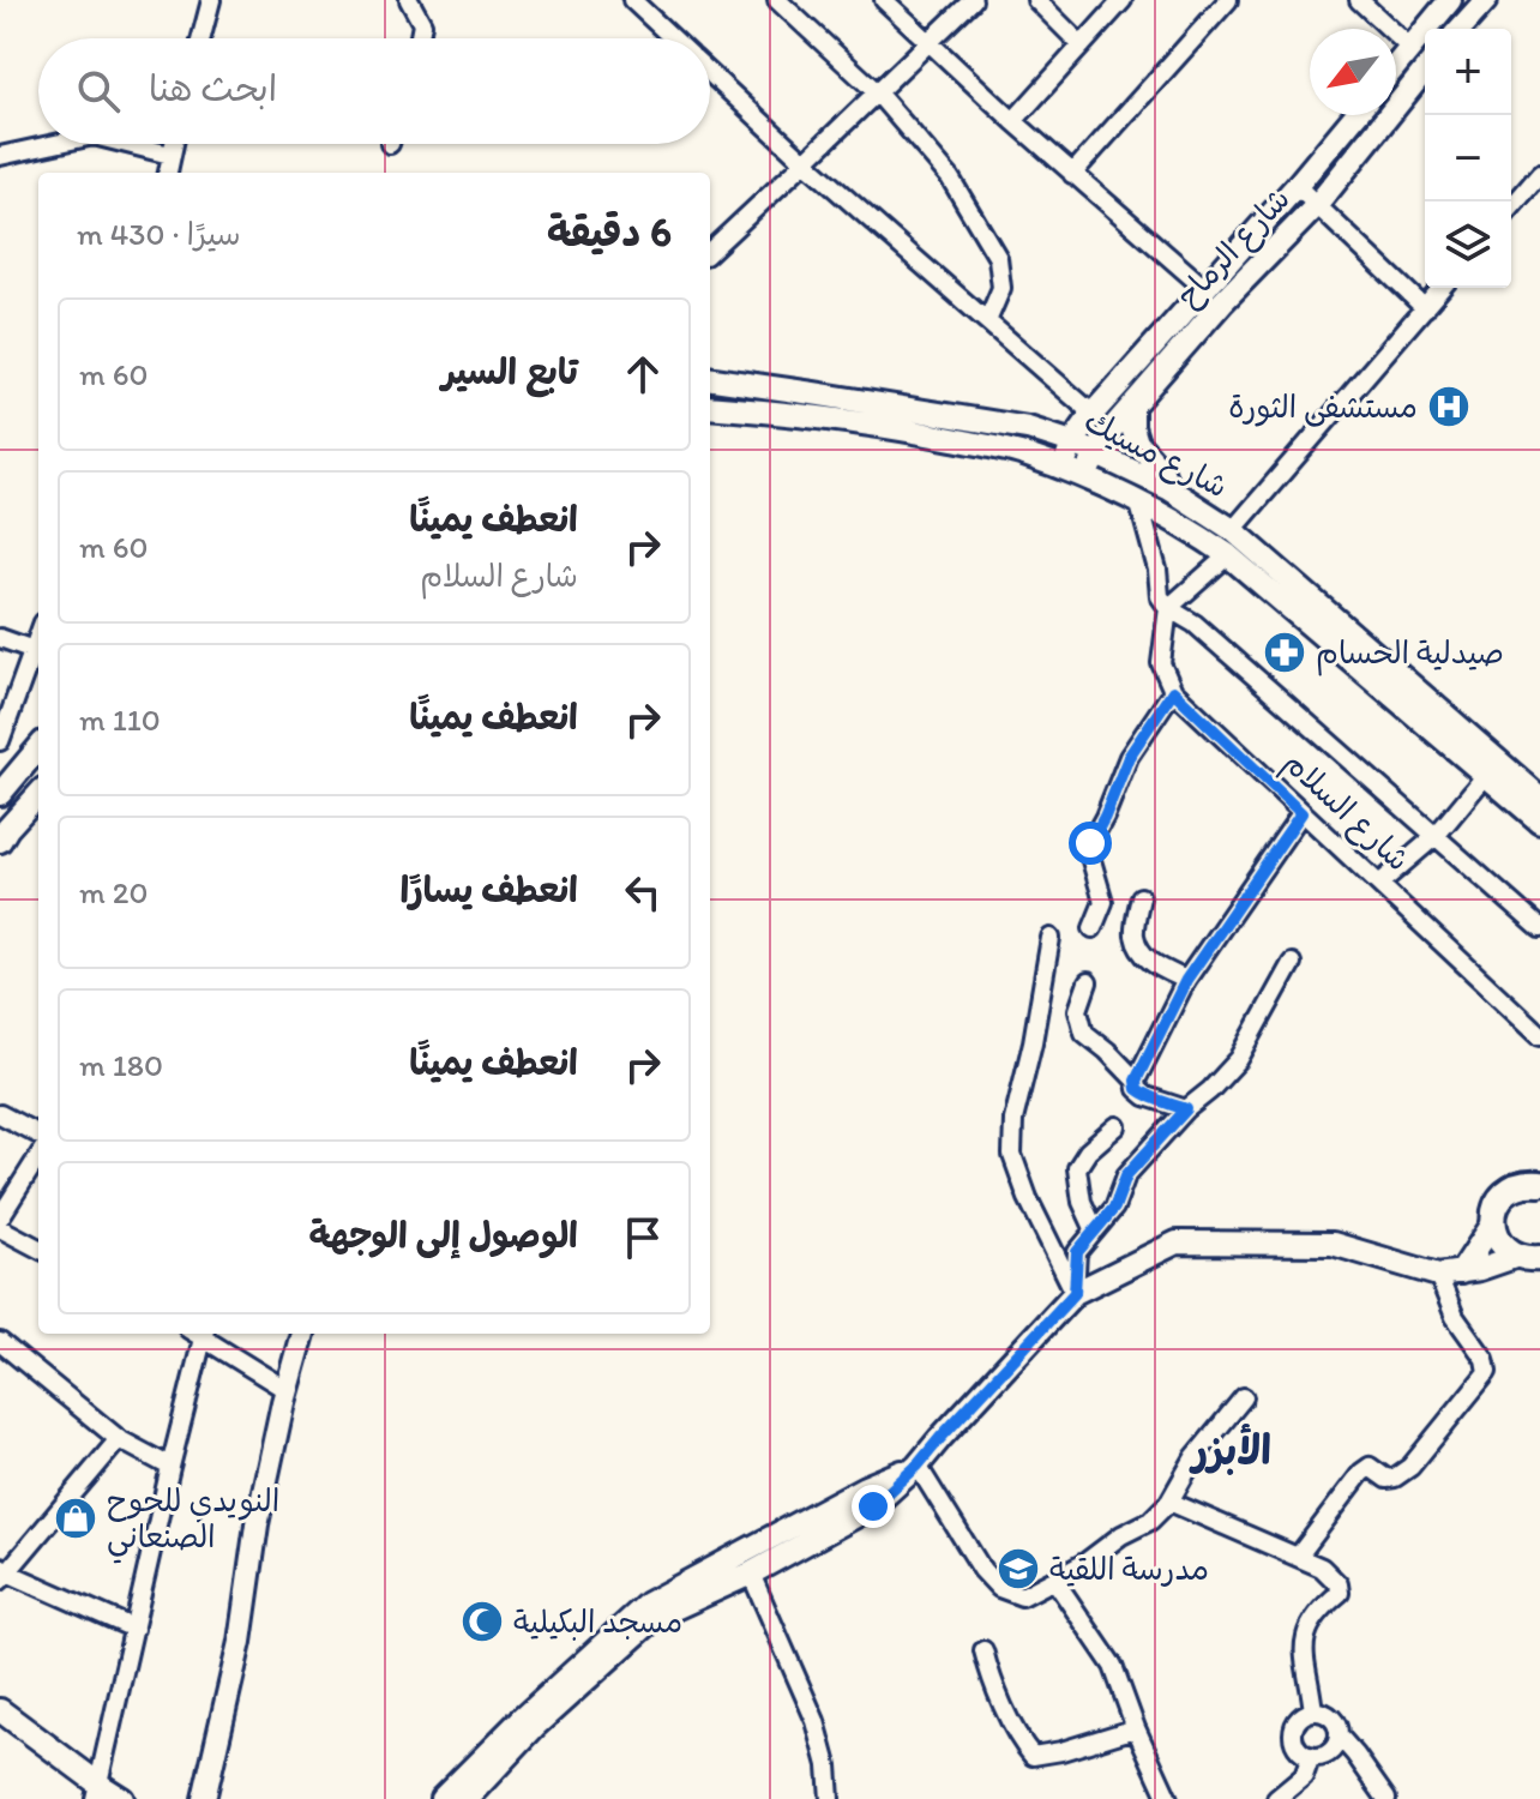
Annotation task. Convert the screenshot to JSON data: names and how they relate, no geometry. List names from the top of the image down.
{
  "streets": {
    "street": ["شارع الرماح", "شارع مسيك", "شارع السلام"]
  },
  "crossings": [
    ["شارع الرماح", "شارع مسيك"]
  ],
  "districts": ["الأبزر"],
  "places": {
    "hospital": ["مستشفى الثورة"],
    "pharmacy": ["صيدلية الحسام"],
    "shop": ["النويدي للحوح الصنعاني"],
    "school or university": ["مدرسة اللقية"],
    "mosque": ["مسجد البكيلية"]
  },
  "north": "bottom left",
  "page": {
    "map_buttons": ["+", "−"],
    "search": "ابحث هنا",
    "heading": ["6 دقيقة", "سيرًا · 430 m"],
    "list": [
      ["تابع السير", "60 m"],
      ["انعطف يمينًا", "شارع السلام", "60 m"],
      ["انعطف يمينًا", "110 m"],
      ["انعطف يسارًا", "20 m"],
      ["انعطف يمينًا", "180 m"],
      "الوصول إلى الوجهة"
    ]
  }
}
